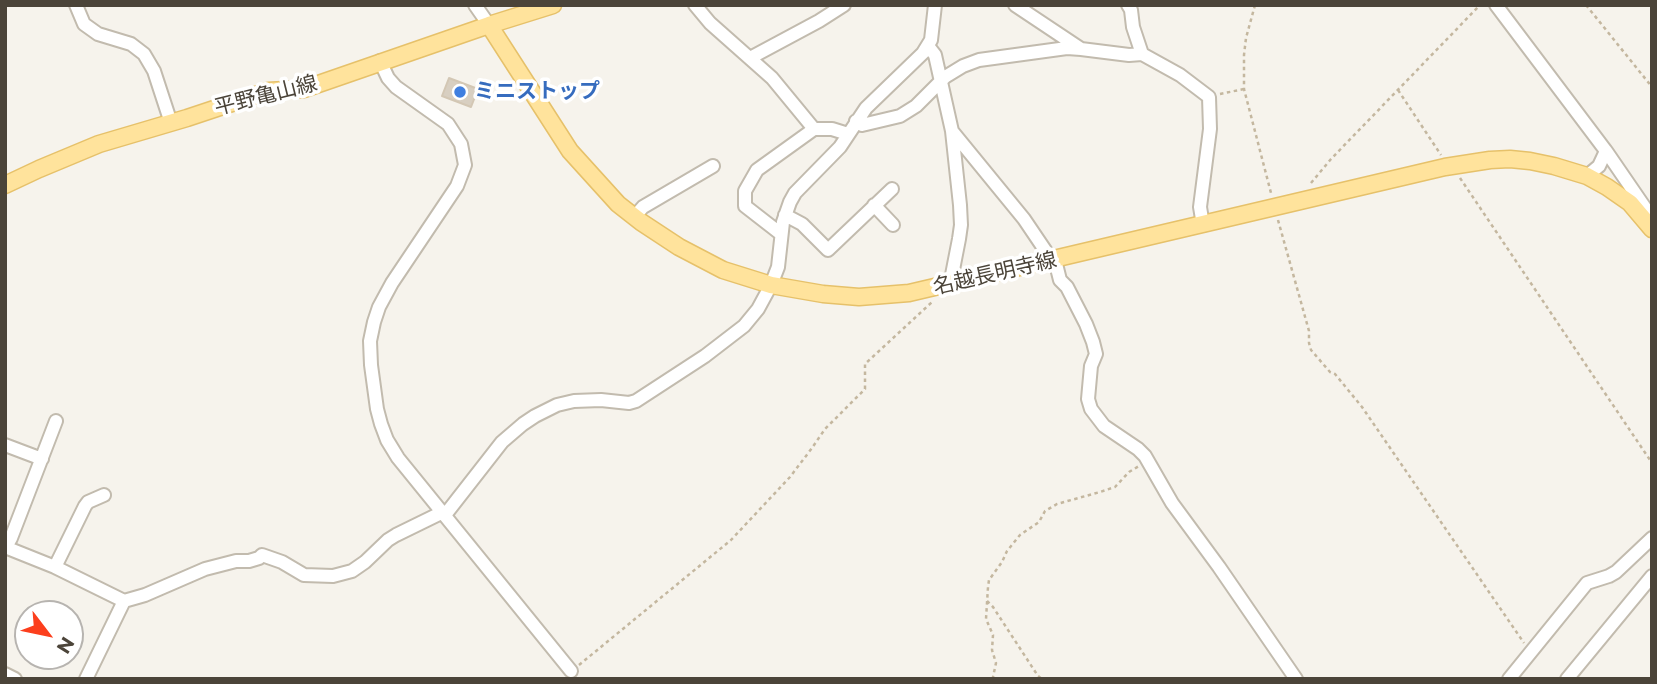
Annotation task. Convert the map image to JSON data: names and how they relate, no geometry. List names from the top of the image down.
{
  "streets": {
    "main road": ["平野亀山線", "名越長明寺線"]
  },
  "crossings": [
    ["平野亀山線", "名越長明寺線"]
  ],
  "places": ["ミニストップ"],
  "north": "bottom right"
}
